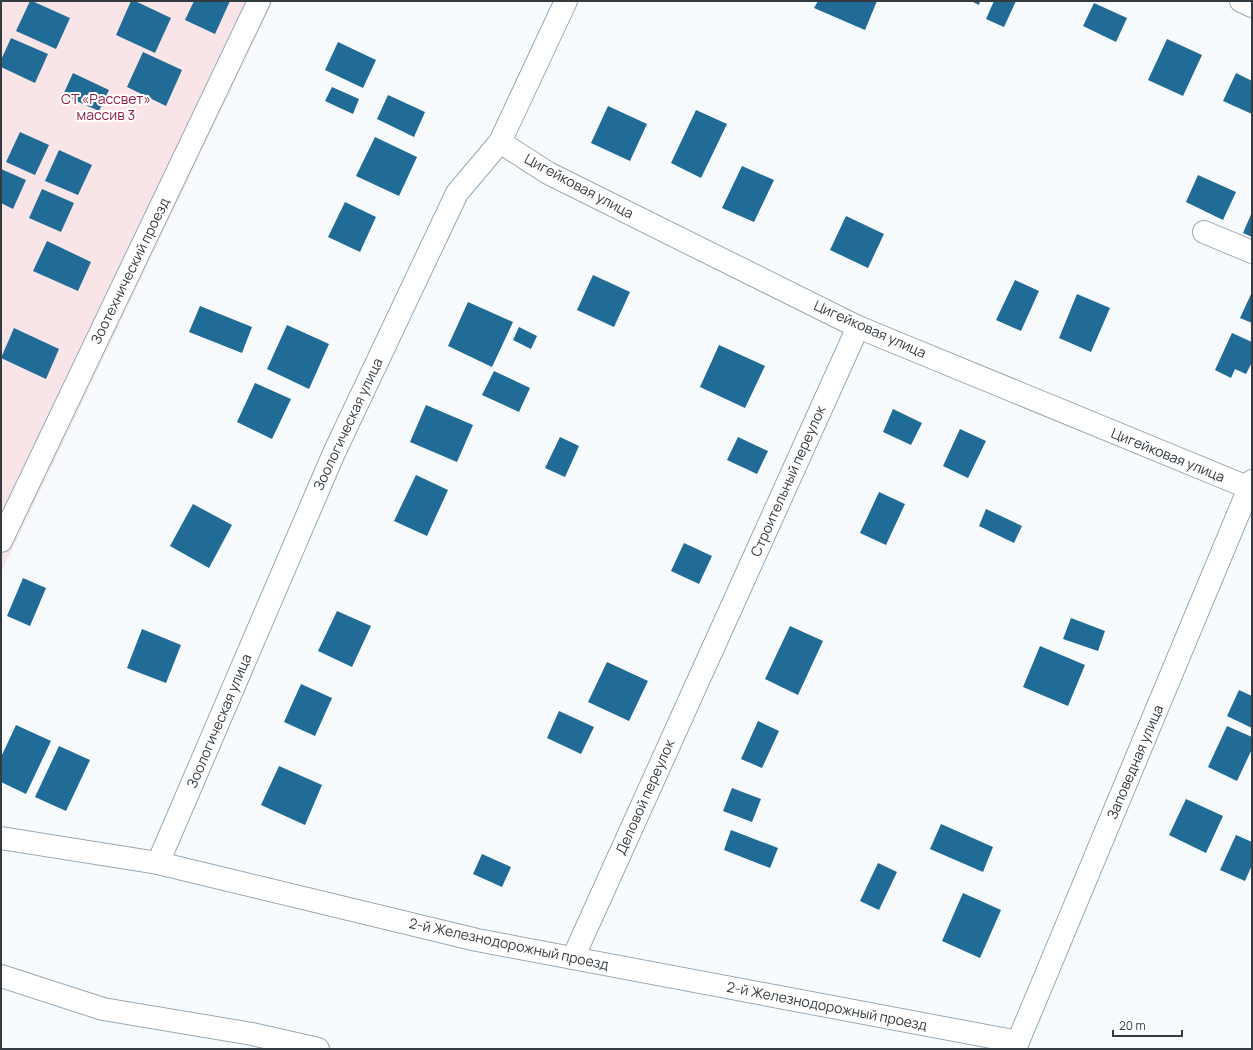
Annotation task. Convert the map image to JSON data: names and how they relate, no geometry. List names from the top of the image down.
{
  "streets": {
    "street": [
      "Цигейковая улица",
      "Зоотехнический проезд",
      "Зоологическая улица",
      "Строительный переулок",
      "Заповедная улица",
      "Деловой переулок",
      "2-й Железнодорожный проезд"
    ]
  },
  "crossings": [
    ["Цигейковая улица", "Зоологическая улица"],
    ["Цигейковая улица", "Строительный переулок"],
    ["Цигейковая улица", "Заповедная улица"],
    ["Зоологическая улица", "2-й Железнодорожный проезд"],
    ["Строительный переулок", "Деловой переулок"],
    ["Заповедная улица", "2-й Железнодорожный проезд"],
    ["Деловой переулок", "2-й Железнодорожный проезд"]
  ],
  "parks": ["СТ «Рассвет» массив 3"],
  "scale_bar": "20 m"
}
